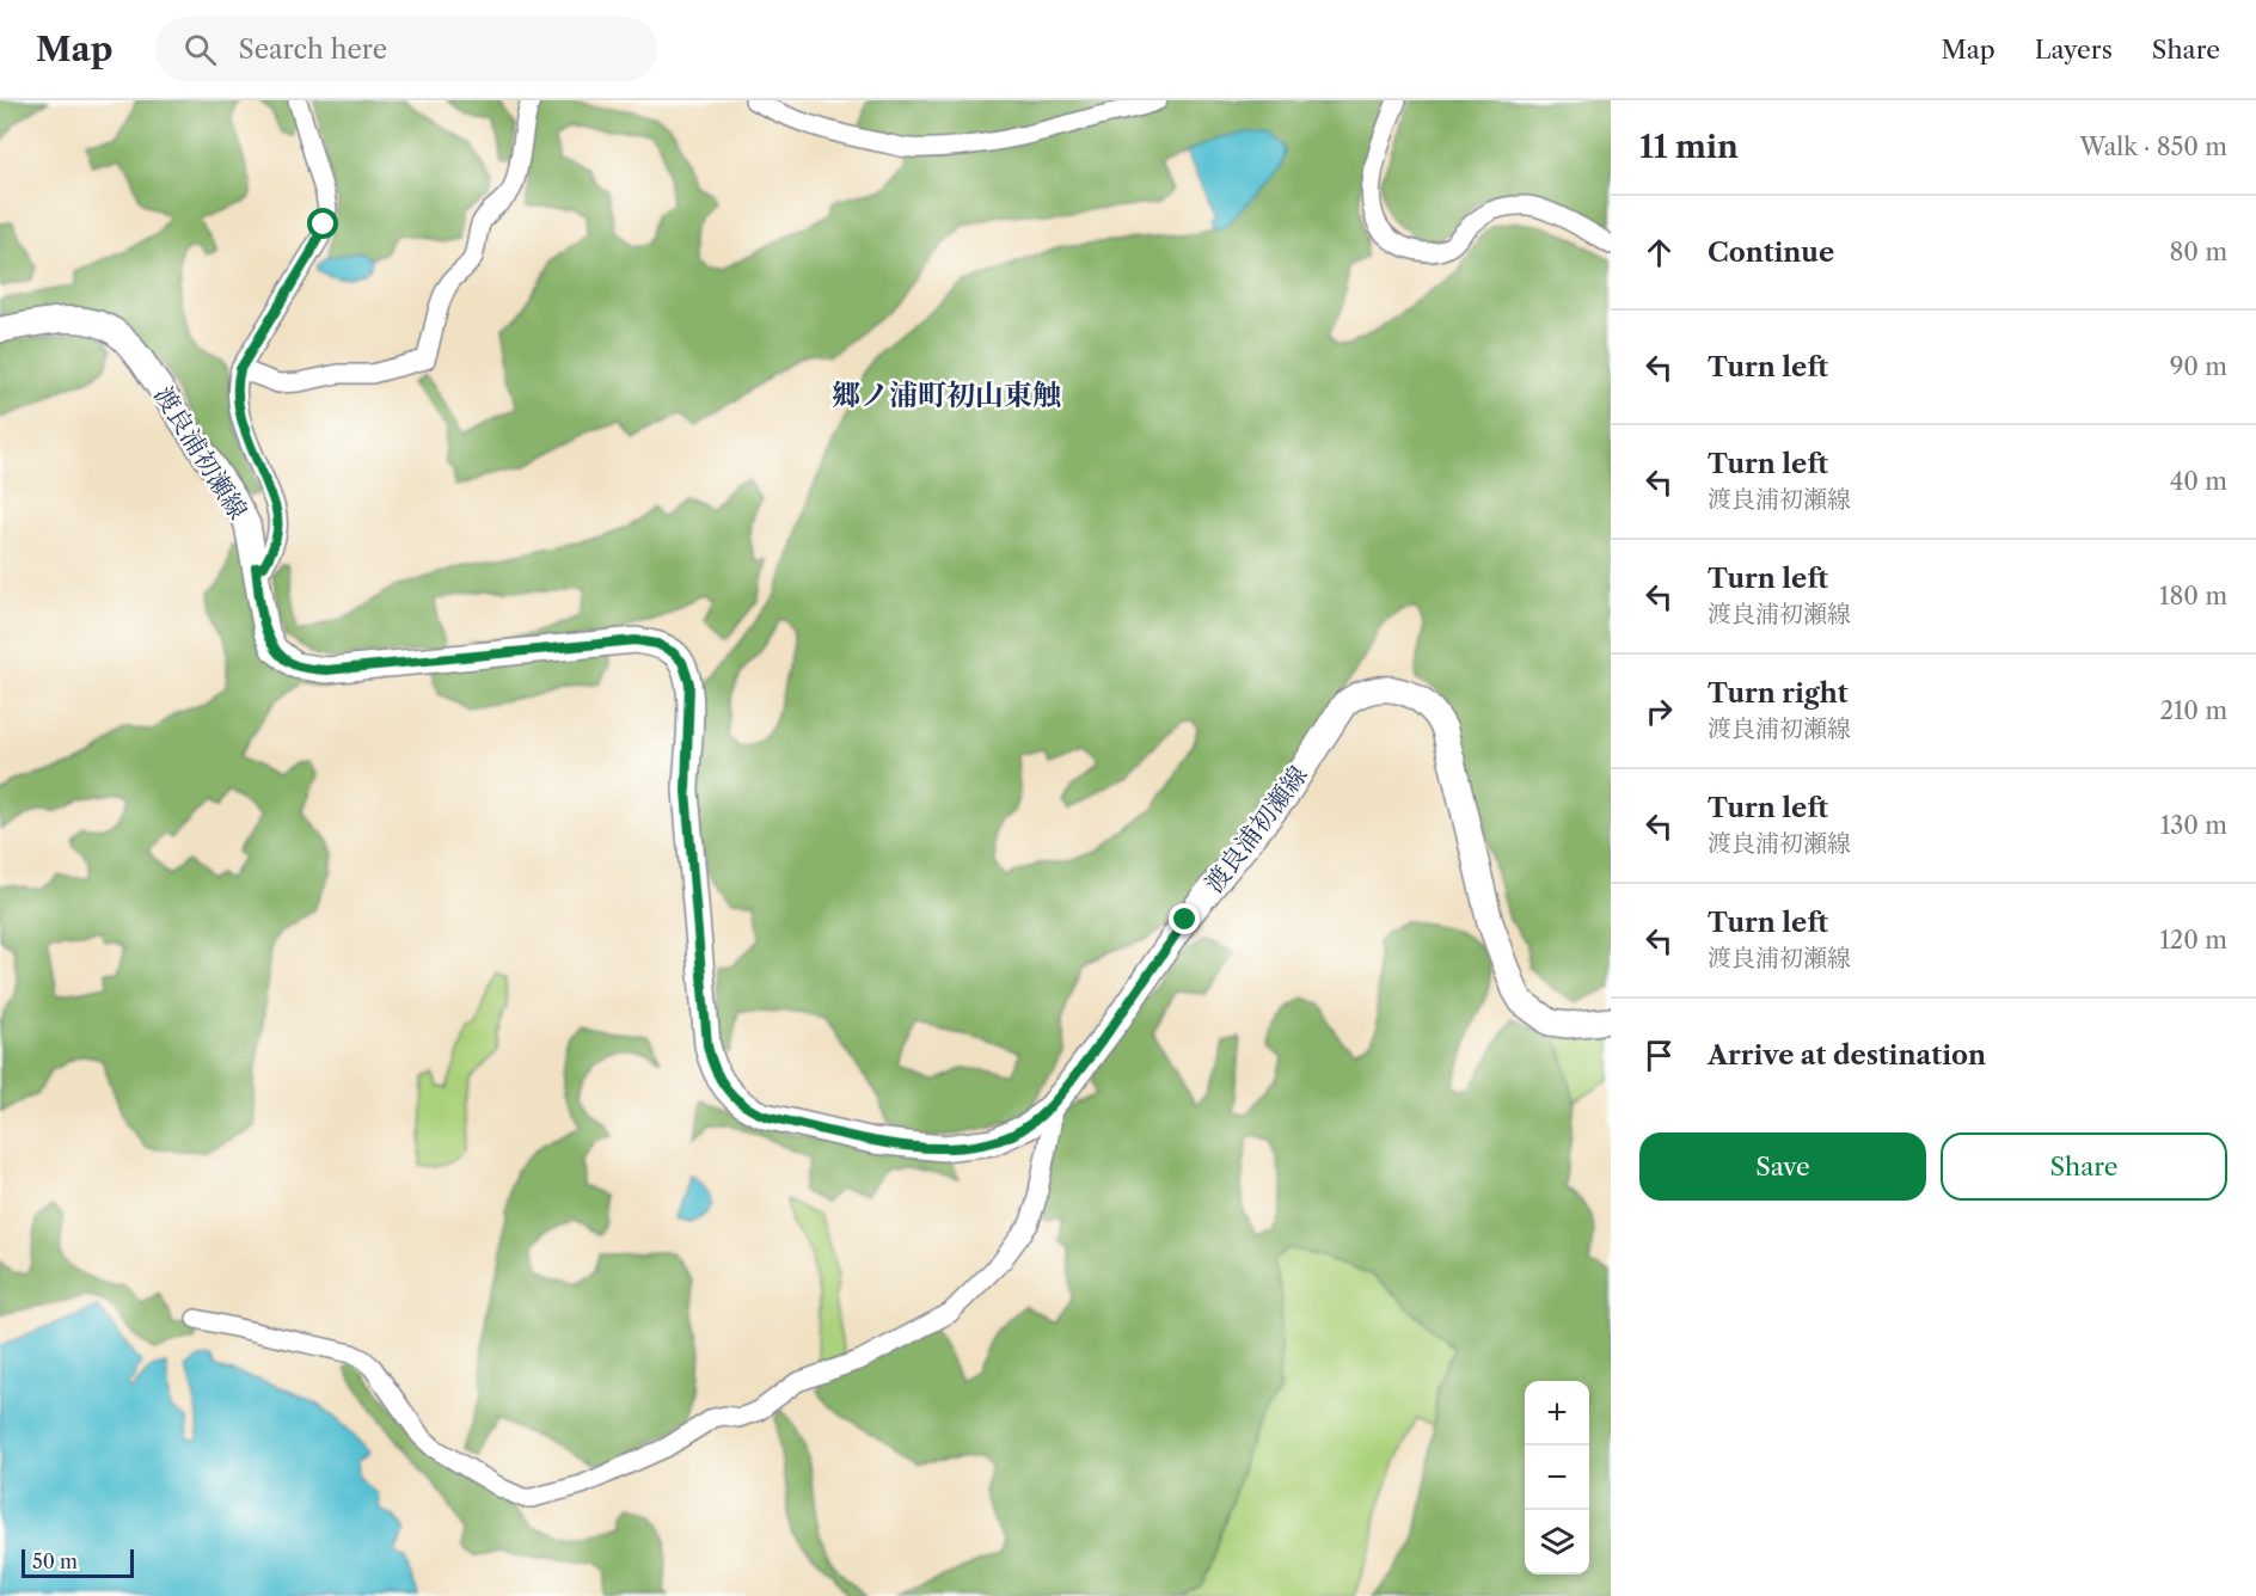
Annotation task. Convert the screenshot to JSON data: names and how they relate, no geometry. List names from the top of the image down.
{
  "streets": {
    "main road": ["渡良浦初瀬線"]
  },
  "districts": ["郷ノ浦町初山東触"],
  "scale_bar": "50 m",
  "page": {
    "header": "Map",
    "search": "Search here",
    "nav": ["Map", "Layers", "Share"],
    "heading": ["11 min", "Walk · 850 m"],
    "list": [
      ["Continue", "80 m"],
      ["Turn left", "90 m"],
      ["Turn left", "渡良浦初瀬線", "40 m"],
      ["Turn left", "渡良浦初瀬線", "180 m"],
      ["Turn right", "渡良浦初瀬線", "210 m"],
      ["Turn left", "渡良浦初瀬線", "130 m"],
      ["Turn left", "渡良浦初瀬線", "120 m"],
      "Arrive at destination"
    ],
    "buttons": ["Save", "Share"],
    "map_buttons": ["+", "−"],
    "scale": "50 m"
  }
}
